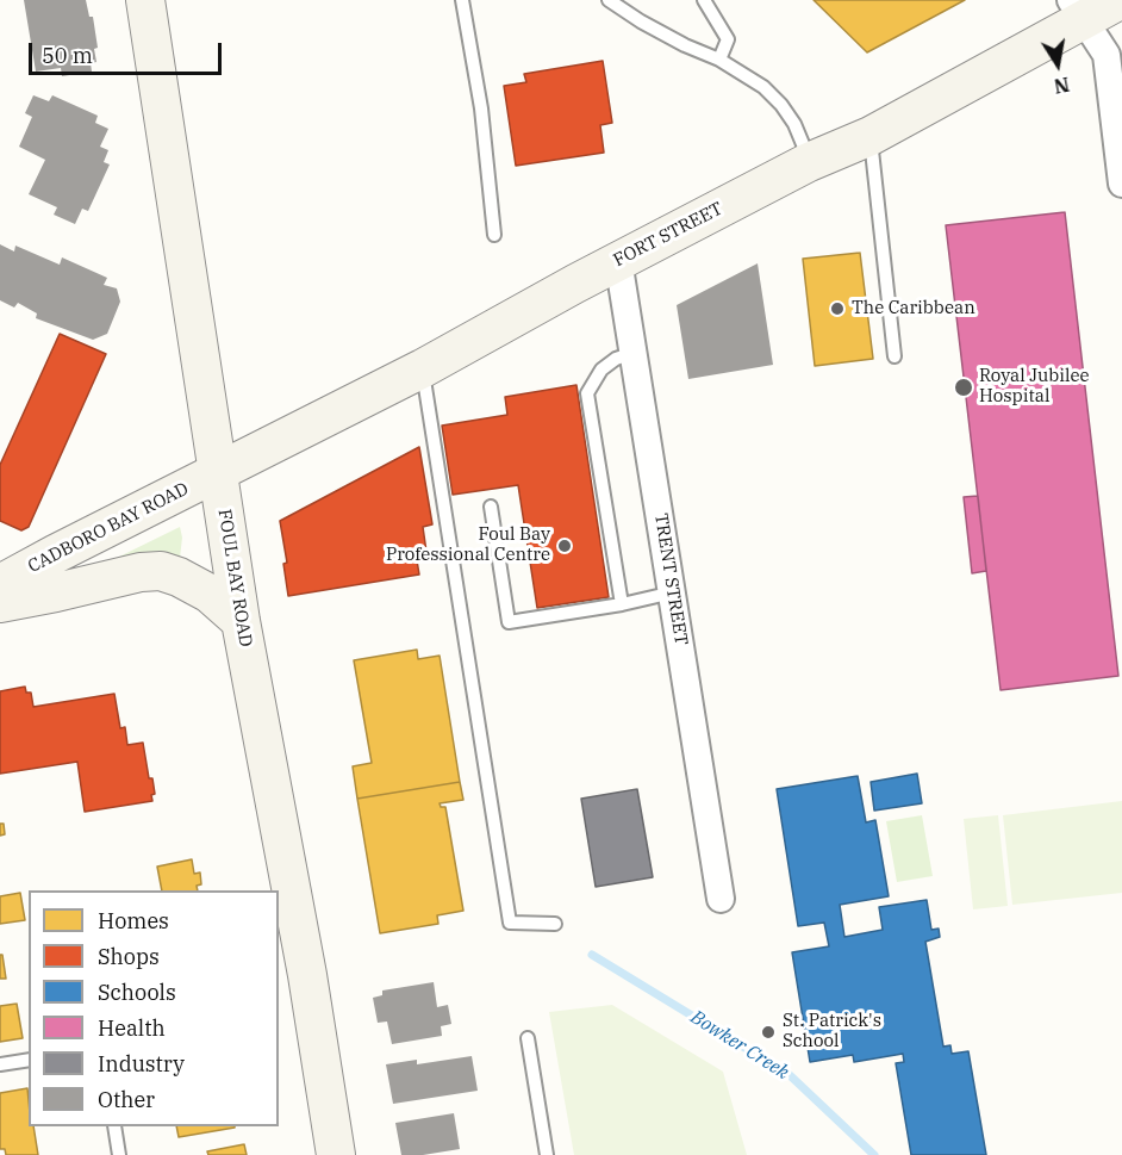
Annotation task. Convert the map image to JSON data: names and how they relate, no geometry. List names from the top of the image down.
{
  "streets": {
    "main road": ["FORT STREET", "CADBORO BAY ROAD", "FOUL BAY ROAD"],
    "street": ["TRENT STREET"]
  },
  "crossings": [
    ["FORT STREET", "CADBORO BAY ROAD"],
    ["FORT STREET", "FOUL BAY ROAD"],
    ["FORT STREET", "TRENT STREET"],
    ["CADBORO BAY ROAD", "FOUL BAY ROAD"]
  ],
  "water": ["Bowker Creek"],
  "places": [
    "The Caribbean",
    "Royal Jubilee Hospital",
    "Foul Bay Professional Centre",
    "St. Patrick's School"
  ],
  "legend": [
    "Homes",
    "Shops",
    "Schools",
    "Health",
    "Industry",
    "Other"
  ],
  "scale_bar": "50 m",
  "north": "bottom"
}
